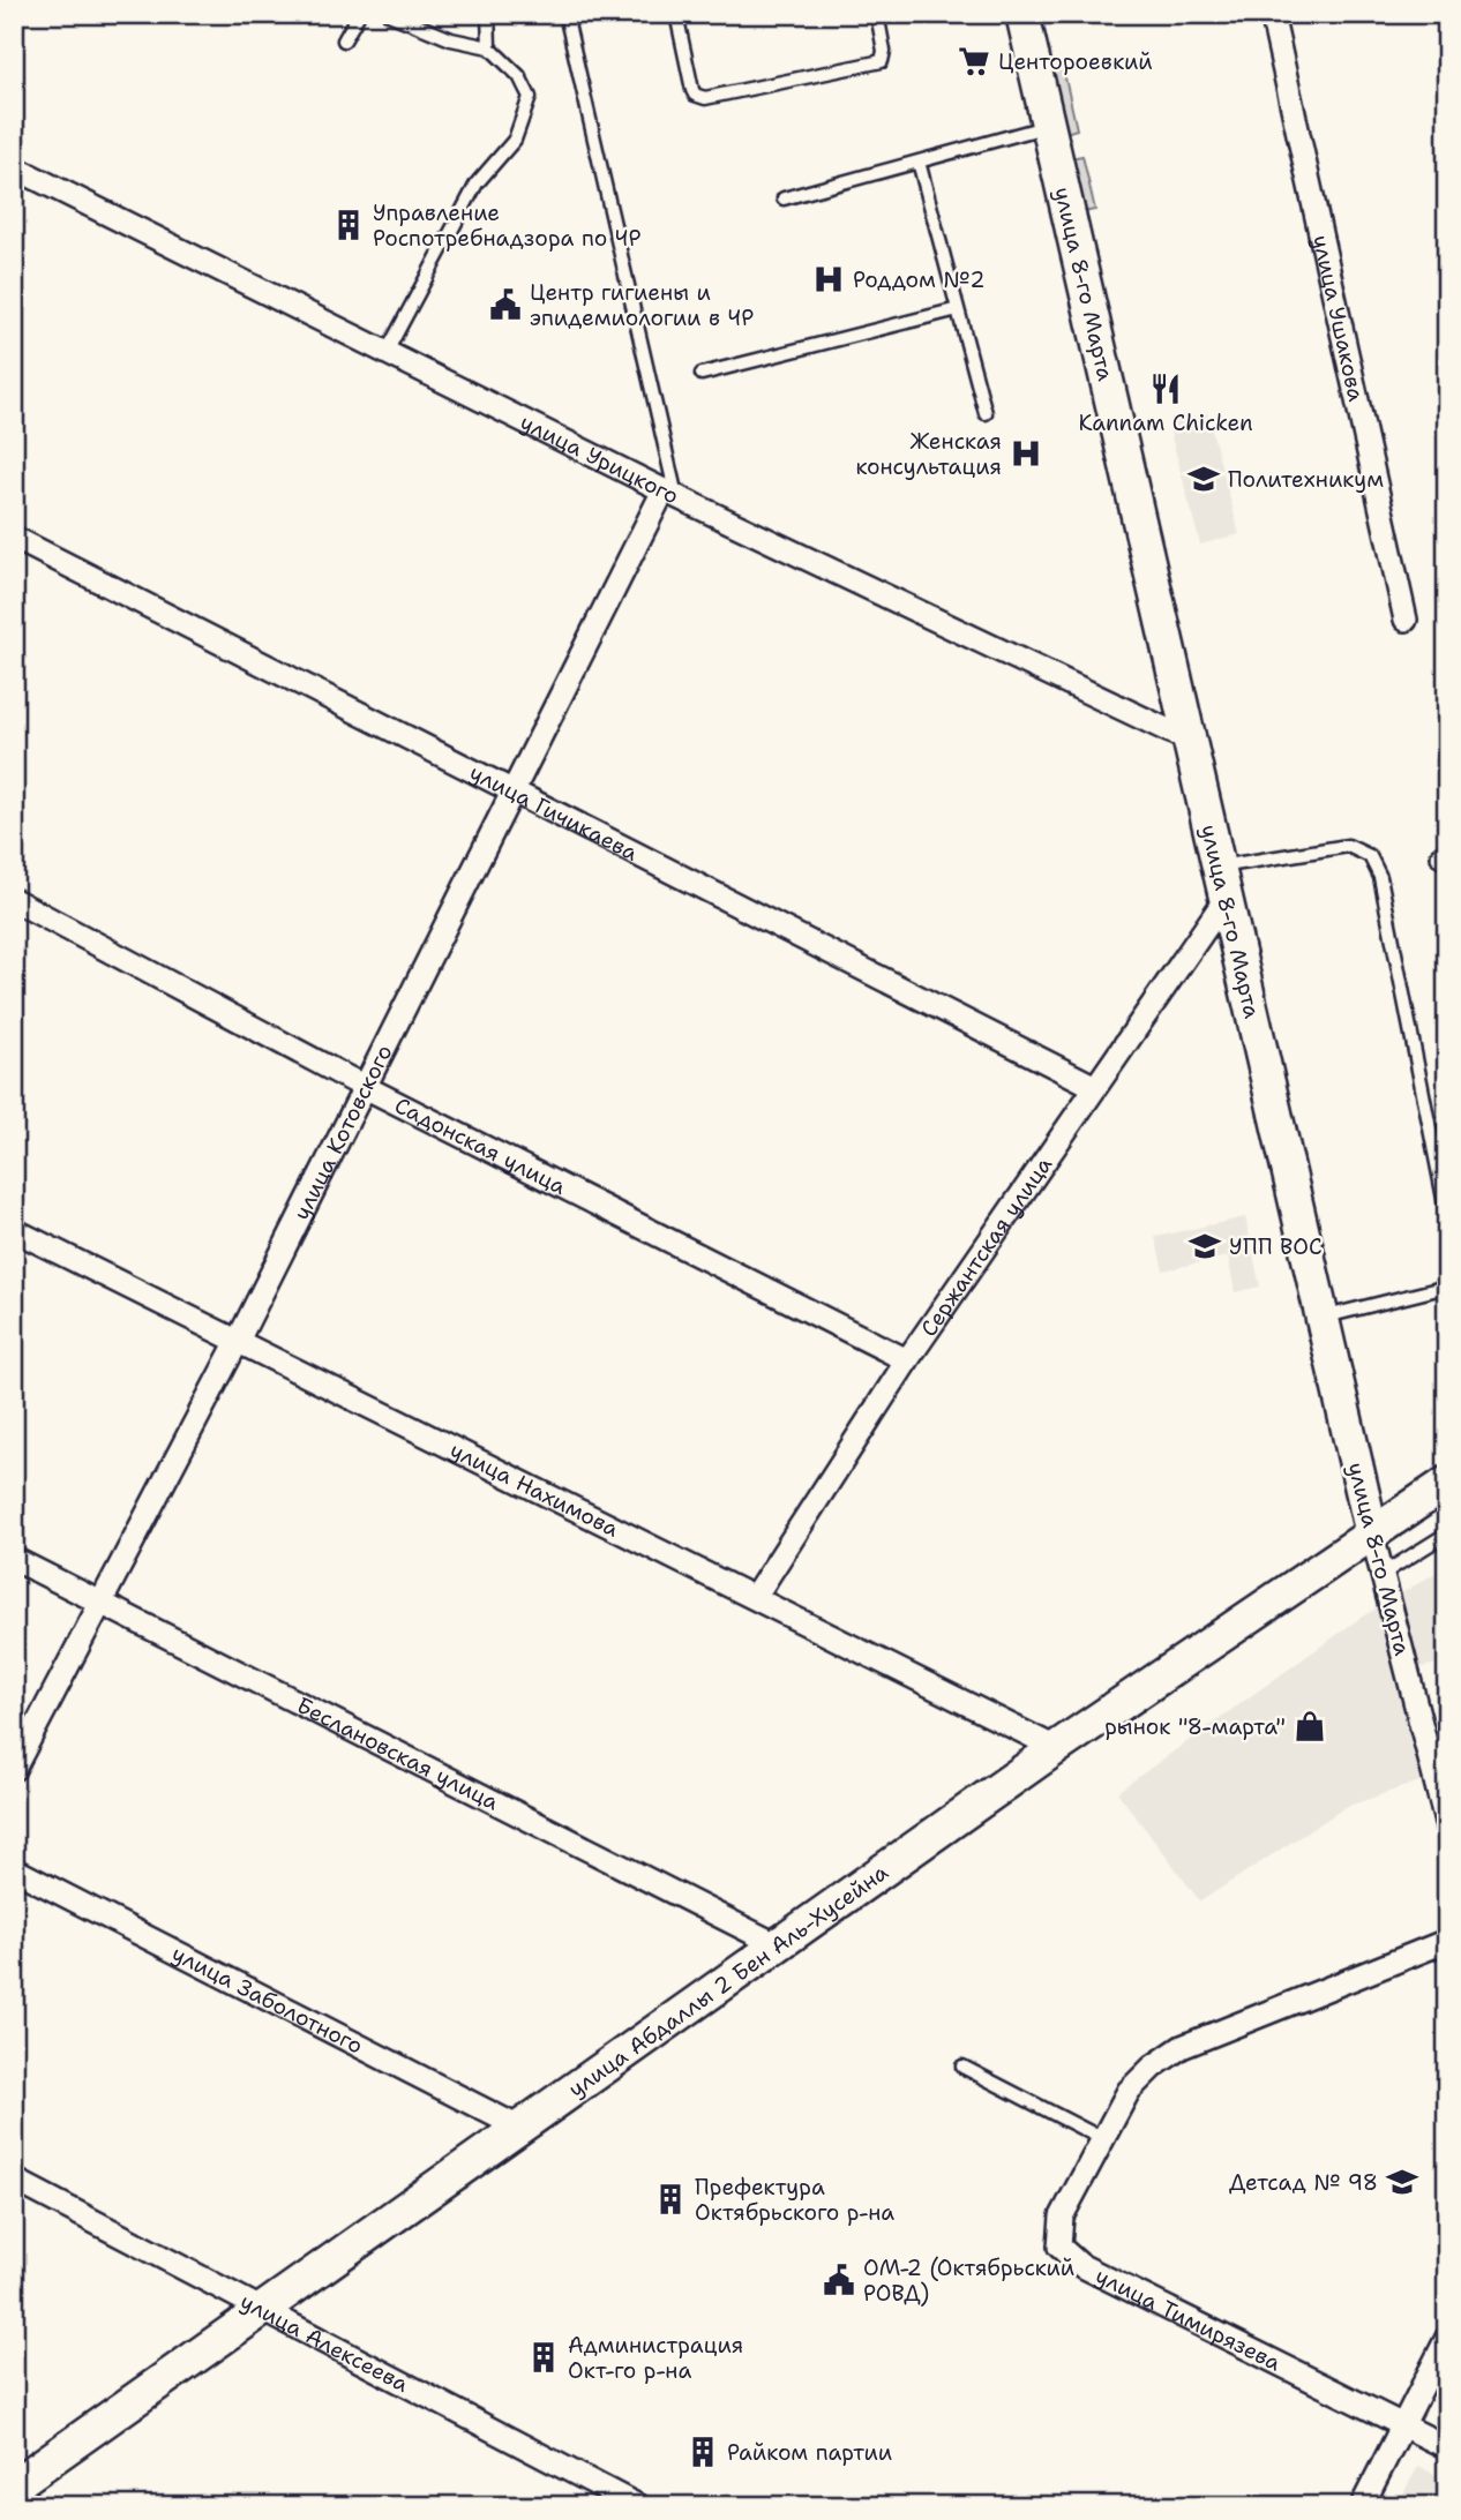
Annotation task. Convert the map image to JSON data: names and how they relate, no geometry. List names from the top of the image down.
{
  "streets": {
    "main road": ["улица 8-го Марта", "улица Абдаллы 2 Бен Аль-Хусейна"],
    "street": [
      "улица Ушакова",
      "улица Урицкого",
      "улица Гичикаева",
      "улица Котовского",
      "Садонская улица",
      "Сержантская улица",
      "улица Нахимова",
      "Беслановская улица",
      "улица Заболотного",
      "улица Тимирязева",
      "улица Алексеева"
    ]
  },
  "crossings": [
    ["улица 8-го Марта", "улица Урицкого"],
    ["улица 8-го Марта", "Сержантская улица"],
    ["улица 8-го Марта", "улица Абдаллы 2 Бен Аль-Хусейна"],
    ["улица Урицкого", "улица Котовского"],
    ["улица Гичикаева", "улица Котовского"],
    ["улица Гичикаева", "Сержантская улица"],
    ["улица Котовского", "Садонская улица"],
    ["улица Котовского", "улица Нахимова"],
    ["улица Котовского", "Беслановская улица"],
    ["Садонская улица", "Сержантская улица"],
    ["Сержантская улица", "улица Нахимова"],
    ["улица Нахимова", "улица Абдаллы 2 Бен Аль-Хусейна"],
    ["Беслановская улица", "улица Абдаллы 2 Бен Аль-Хусейна"],
    ["улица Абдаллы 2 Бен Аль-Хусейна", "улица Заболотного"],
    ["улица Абдаллы 2 Бен Аль-Хусейна", "улица Алексеева"]
  ],
  "places": {
    "supermarket": ["Центороевкий"],
    "building": [
      "Управление Роспотребнадзора по ЧР",
      "Префектура Октябрьского р-на",
      "Администрация Окт-го р-на",
      "Райком партии"
    ],
    "hospital": ["Роддом №2", "Женская консультация"],
    "public building": ["Центр гигиены и эпидемиологии в ЧР", "ОМ-2 (Октябрьский РОВД)"],
    "restaurant": ["Kannam Chicken"],
    "school or university": ["Политехникум", "УПП ВОС", "Детсад № 98"],
    "shop": ["рынок \"8-марта\""]
  }
}
